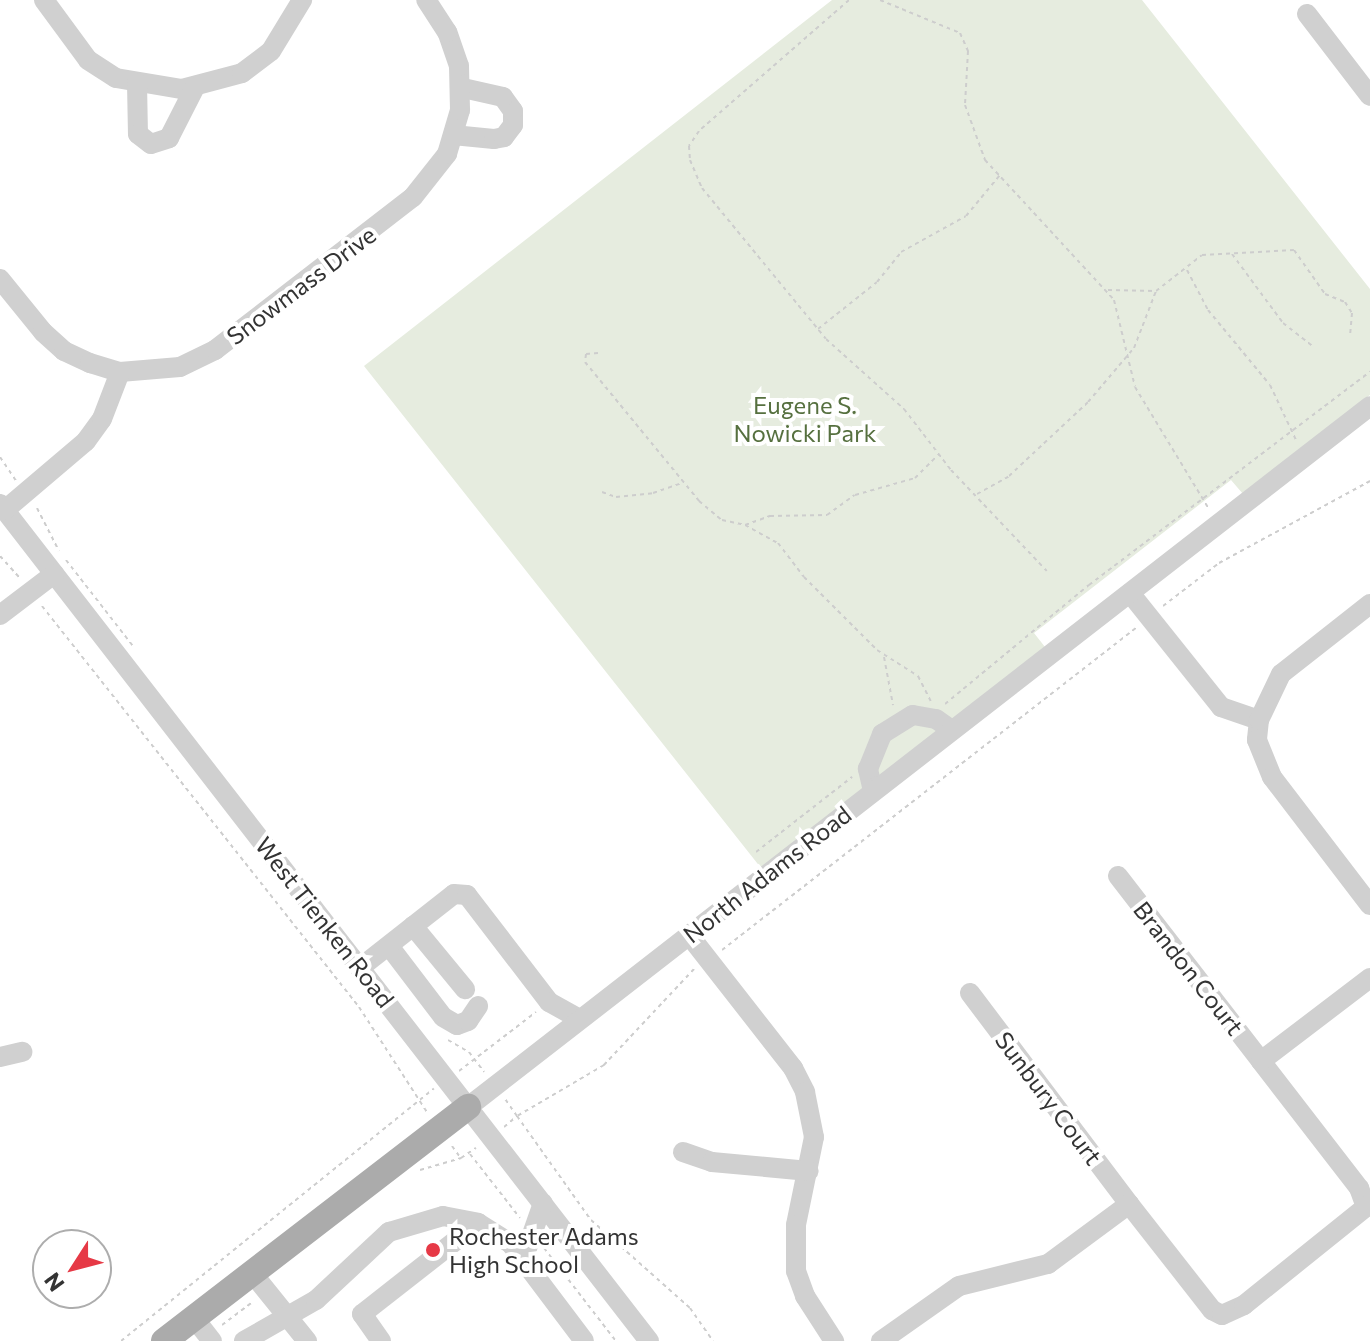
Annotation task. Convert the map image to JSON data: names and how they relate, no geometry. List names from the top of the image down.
{
  "streets": {
    "main road": ["North Adams Road"],
    "street": [
      "Snowmass Drive",
      "West Tienken Road",
      "Brandon Court",
      "Sunbury Court"
    ]
  },
  "crossings": [
    ["North Adams Road", "West Tienken Road"],
    ["Brandon Court", "Sunbury Court"]
  ],
  "parks": ["Eugene S. Nowicki Park"],
  "places": ["Rochester Adams High School"],
  "north": "bottom left"
}
